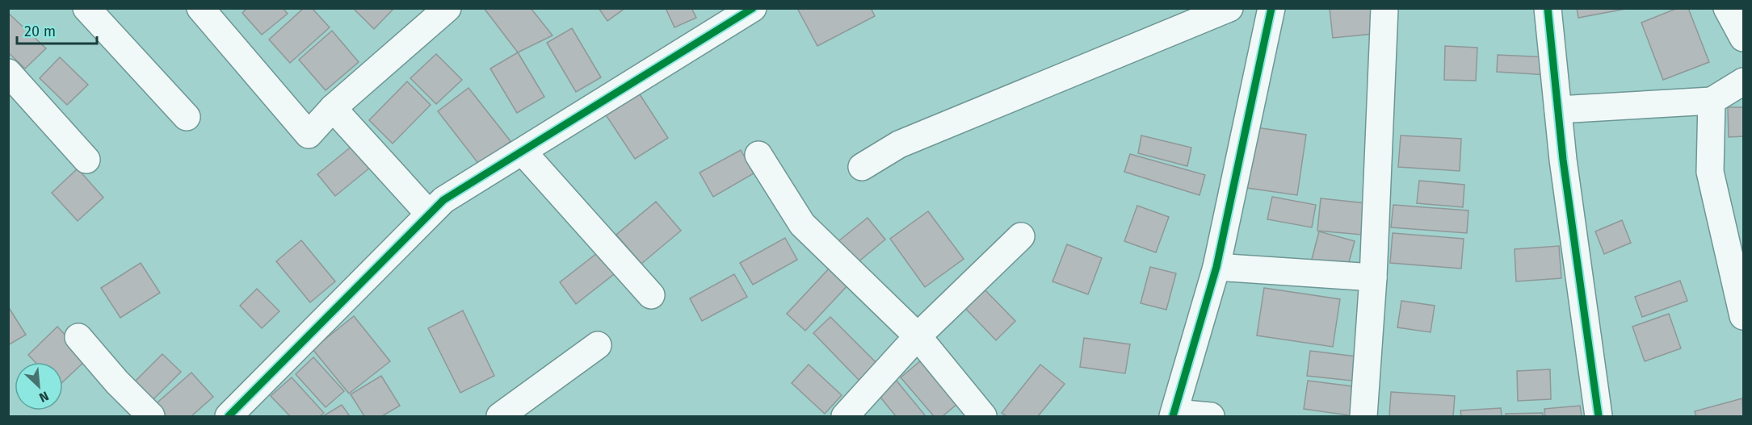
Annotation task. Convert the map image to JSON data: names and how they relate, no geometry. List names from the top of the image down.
{
  "scale_bar": "20 m",
  "north": "bottom right"
}
